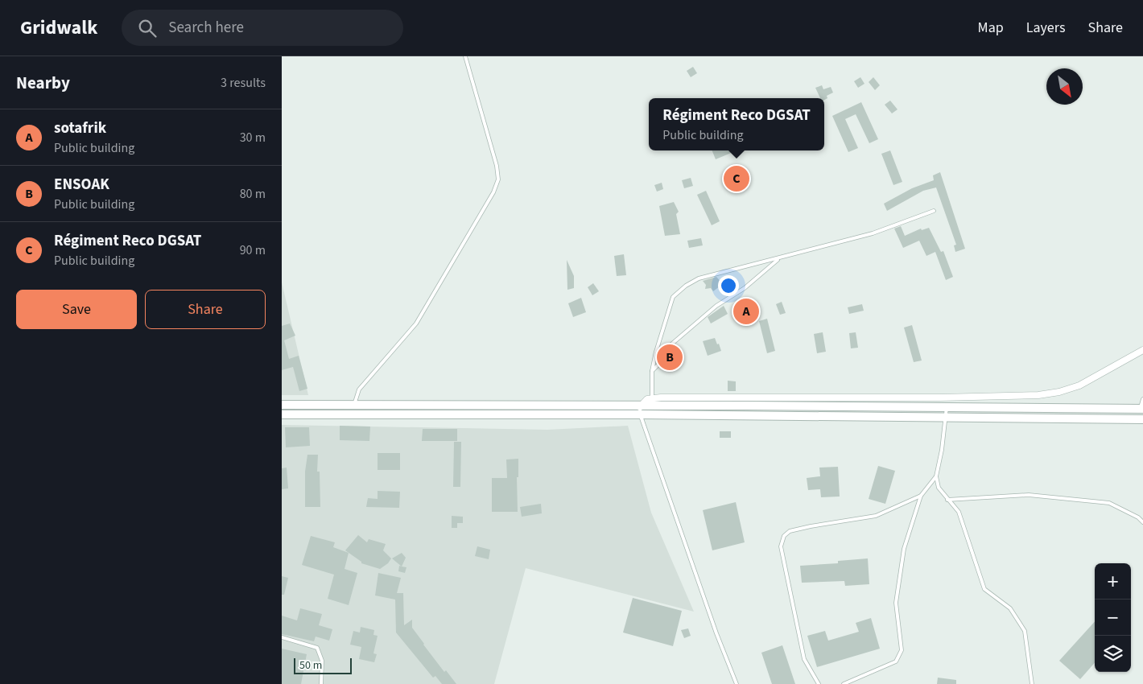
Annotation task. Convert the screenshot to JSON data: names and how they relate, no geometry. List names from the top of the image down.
{
  "scale_bar": "50 m",
  "north": "bottom right",
  "page": {
    "header": "Gridwalk",
    "search": "Search here",
    "nav": ["Map", "Layers", "Share"],
    "heading": ["Nearby", "3 results"],
    "popup": ["Régiment Reco DGSAT", "Public building"],
    "list": [
      {
        "mark": "A",
        "name": "sotafrik",
        "note": "Public building",
        "value": "30 m"
      },
      {
        "mark": "B",
        "name": "ENSOAK",
        "note": "Public building",
        "value": "80 m"
      },
      {
        "mark": "C",
        "name": "Régiment Reco DGSAT",
        "note": "Public building",
        "value": "90 m"
      }
    ],
    "pins": ["C", "A", "B"],
    "buttons": ["Save", "Share"],
    "map_buttons": ["+", "−"],
    "scale": "50 m"
  }
}
